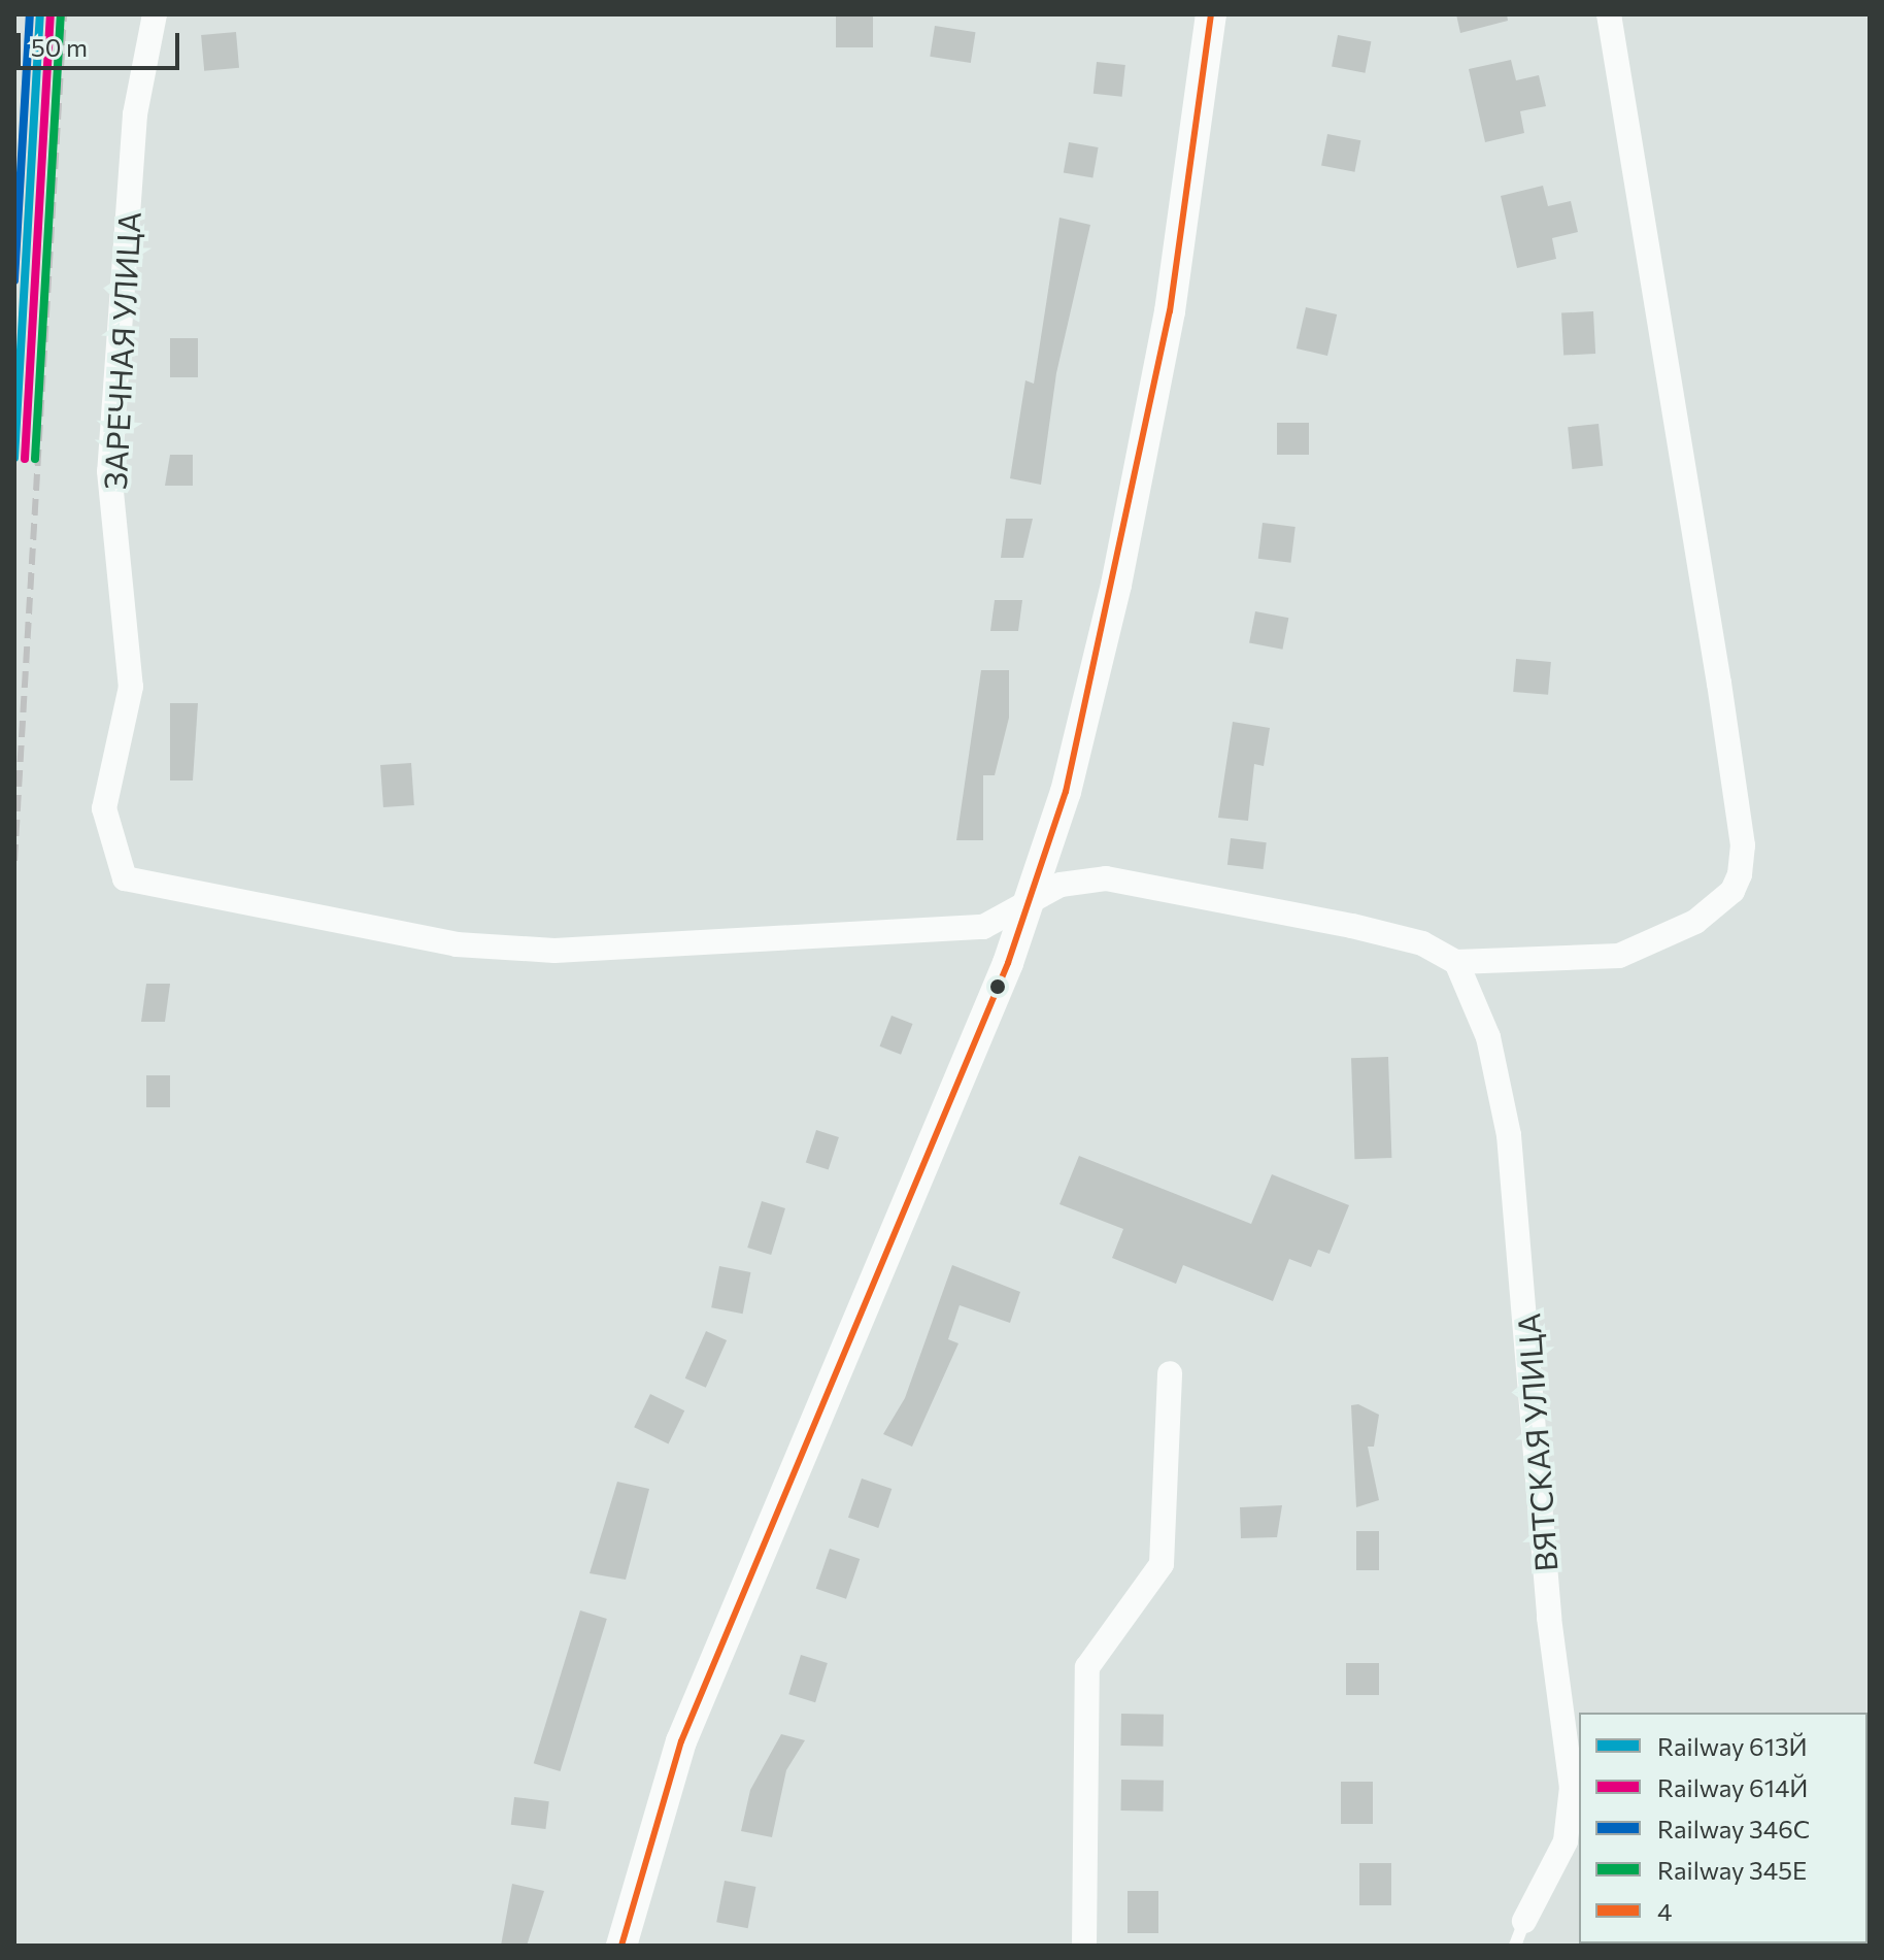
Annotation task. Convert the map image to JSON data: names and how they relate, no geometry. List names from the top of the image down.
{
  "streets": {
    "street": ["ЗАРЕЧНАЯ УЛИЦА", "ВЯТСКАЯ УЛИЦА"]
  },
  "lines": [
    "rail line 613Й",
    "rail line 346С",
    "transit line 4",
    "rail line 614Й",
    "rail line 345Е"
  ],
  "legend": [
    "Railway 613Й",
    "Railway 614Й",
    "Railway 346С",
    "Railway 345Е",
    "4"
  ],
  "scale_bar": "50 m"
}
